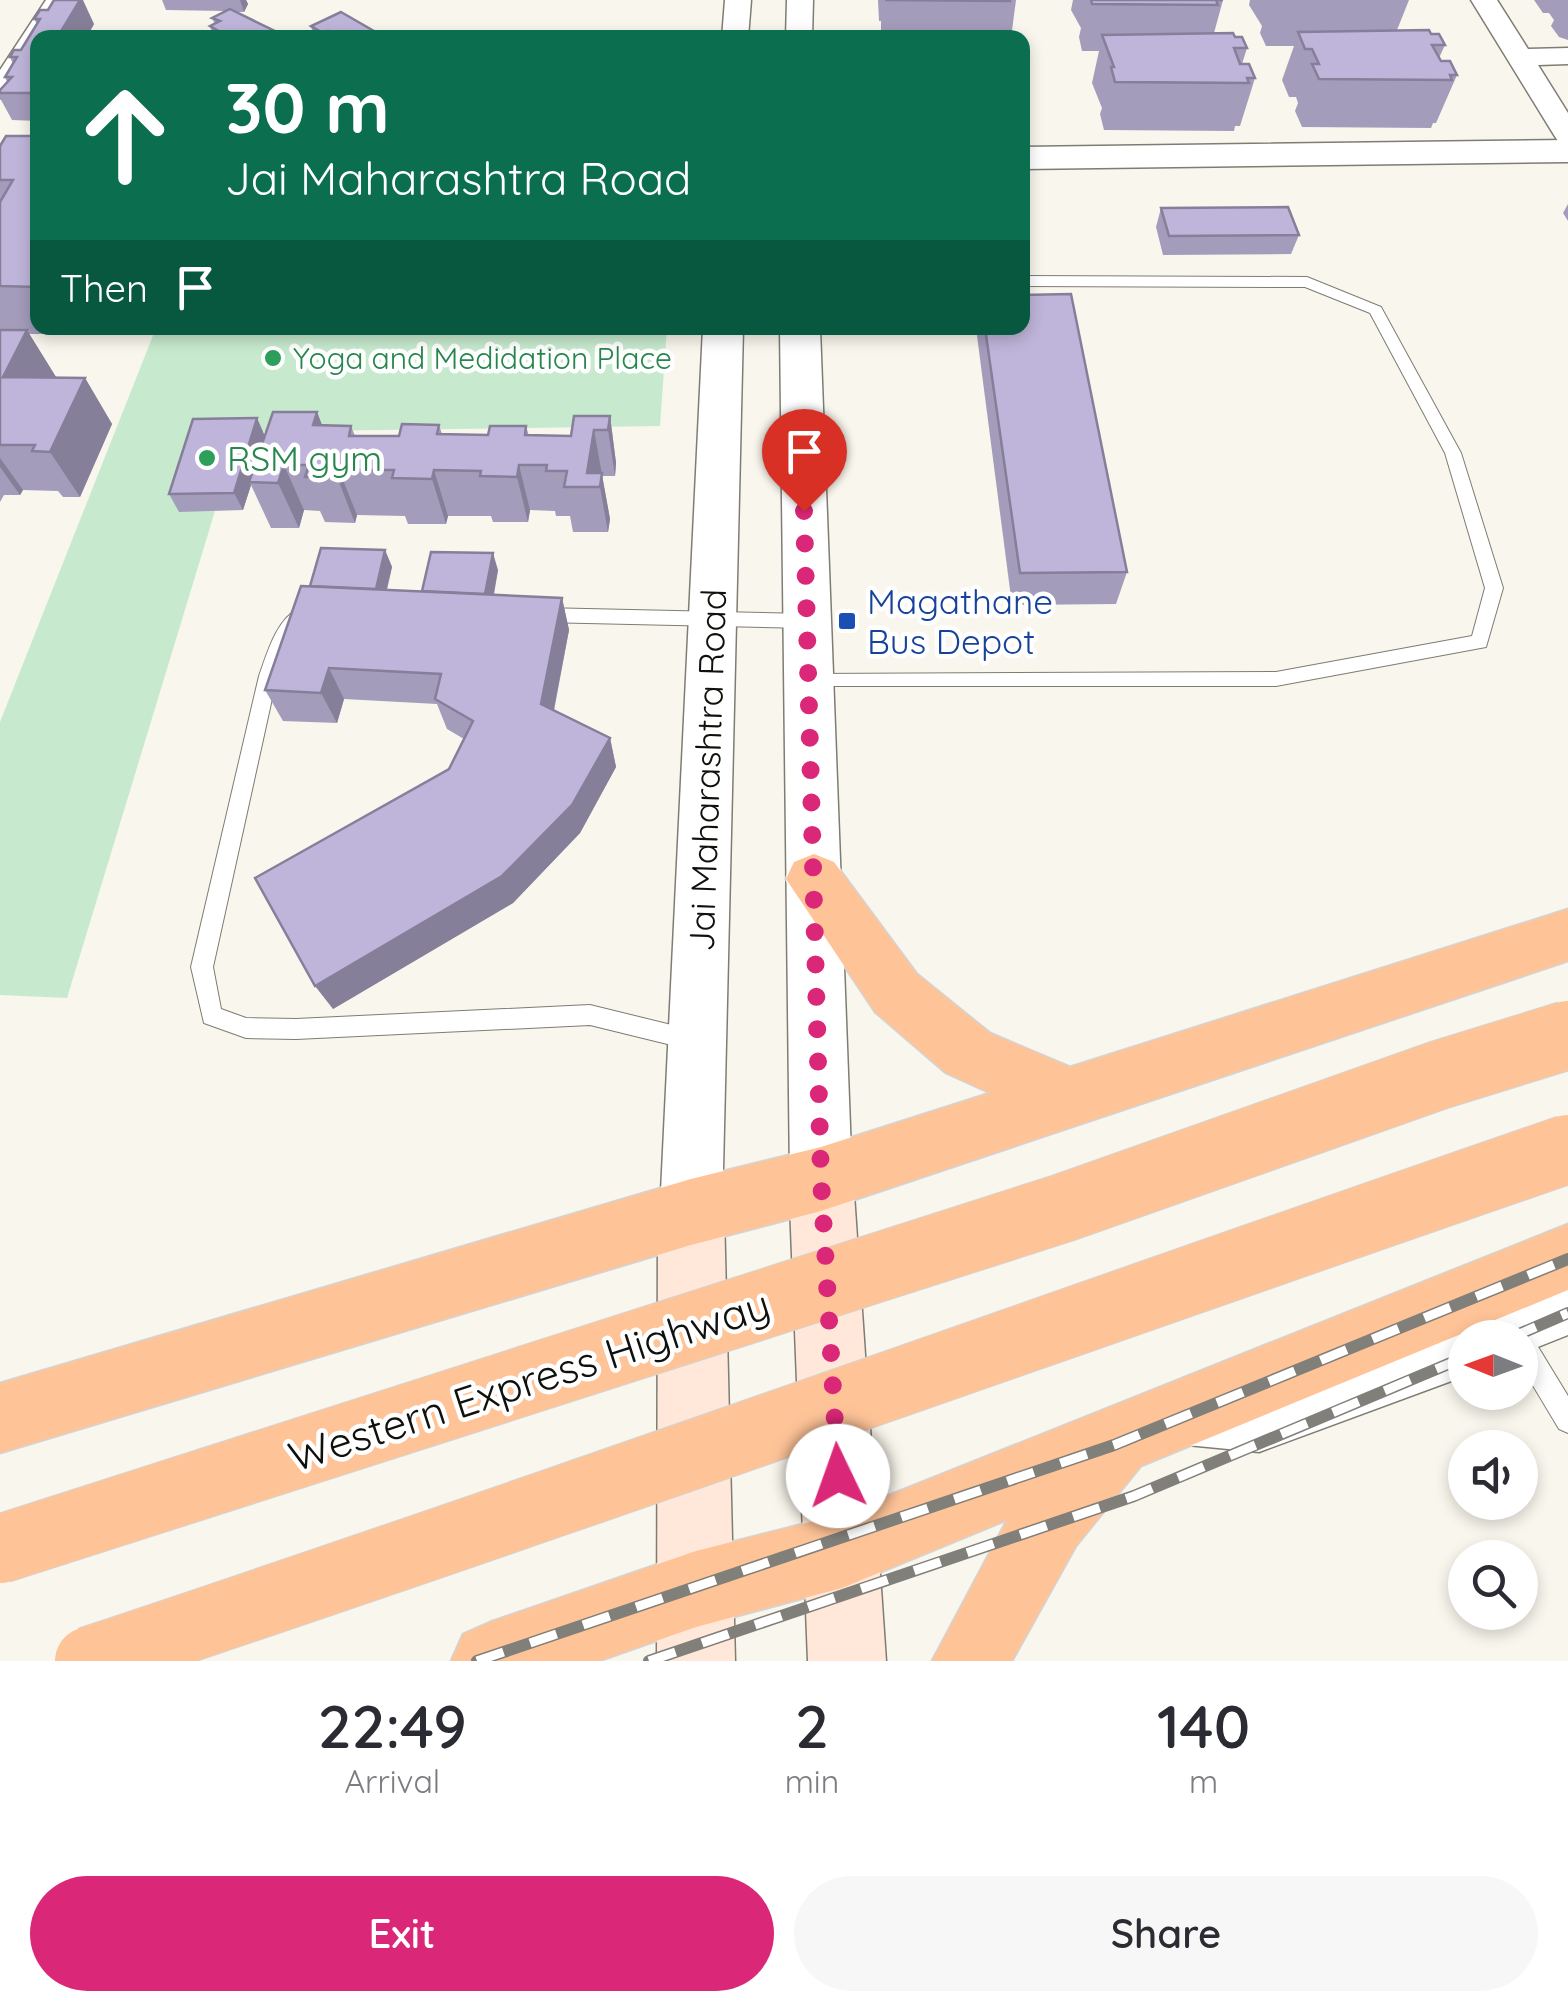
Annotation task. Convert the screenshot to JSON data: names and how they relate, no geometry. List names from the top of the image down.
{
  "streets": {
    "highway": ["Western Express Highway"],
    "street": ["Jai Maharashtra Road"]
  },
  "places": {
    "other": ["Yoga and Medidation Place", "RSM gym"],
    "transit": ["Magathane Bus Depot"]
  },
  "north": "left",
  "page": {
    "turn": ["30 m", "Jai Maharashtra Road"],
    "then": "Then",
    "eta": [
      "22:49",
      "Arrival",
      "2",
      "min",
      "140",
      "m"
    ],
    "buttons": ["Exit", "Share"]
  }
}
